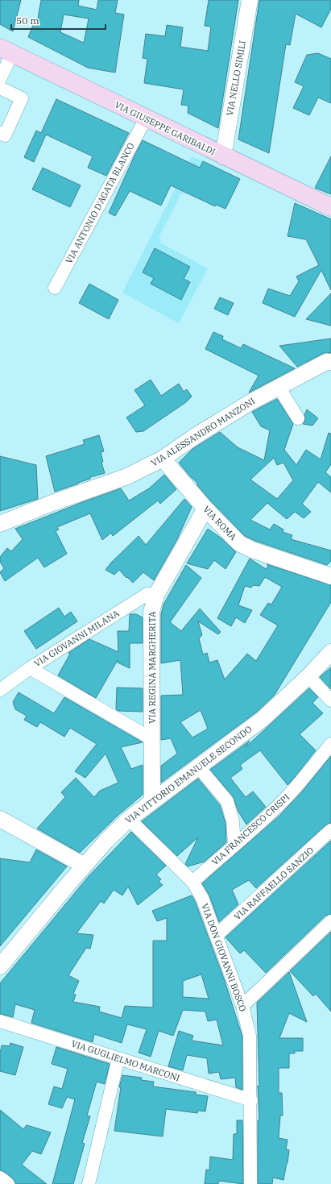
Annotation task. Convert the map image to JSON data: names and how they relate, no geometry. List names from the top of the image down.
{
  "streets": {
    "main road": ["VIA GIUSEPPE GARIBALDI"],
    "street": [
      "VIA NELLO SIMILI",
      "VIA ANTONIO D'AGATA BLANCO",
      "VIA ALESSANDRO MANZONI",
      "VIA ROMA",
      "VIA GIOVANNI MILANA",
      "VIA REGINA MARGHERITA",
      "VIA VITTORIO EMANUELE SECONDO",
      "VIA FRANCESCO CRISPI",
      "VIA RAFFAELLO SANZIO",
      "VIA DON GIOVANNI BOSCO",
      "VIA GUGLIELMO MARCONI"
    ]
  },
  "crossings": [
    ["VIA NELLO SIMILI", "VIA GIUSEPPE GARIBALDI"],
    ["VIA GIUSEPPE GARIBALDI", "VIA ANTONIO D'AGATA BLANCO"],
    ["VIA ALESSANDRO MANZONI", "VIA ROMA"],
    ["VIA ROMA", "VIA REGINA MARGHERITA"],
    ["VIA GIOVANNI MILANA", "VIA REGINA MARGHERITA"],
    ["VIA REGINA MARGHERITA", "VIA VITTORIO EMANUELE SECONDO"],
    ["VIA VITTORIO EMANUELE SECONDO", "VIA DON GIOVANNI BOSCO"],
    ["VIA FRANCESCO CRISPI", "VIA DON GIOVANNI BOSCO"],
    ["VIA RAFFAELLO SANZIO", "VIA DON GIOVANNI BOSCO"],
    ["VIA DON GIOVANNI BOSCO", "VIA GUGLIELMO MARCONI"]
  ],
  "scale_bar": "50 m"
}
